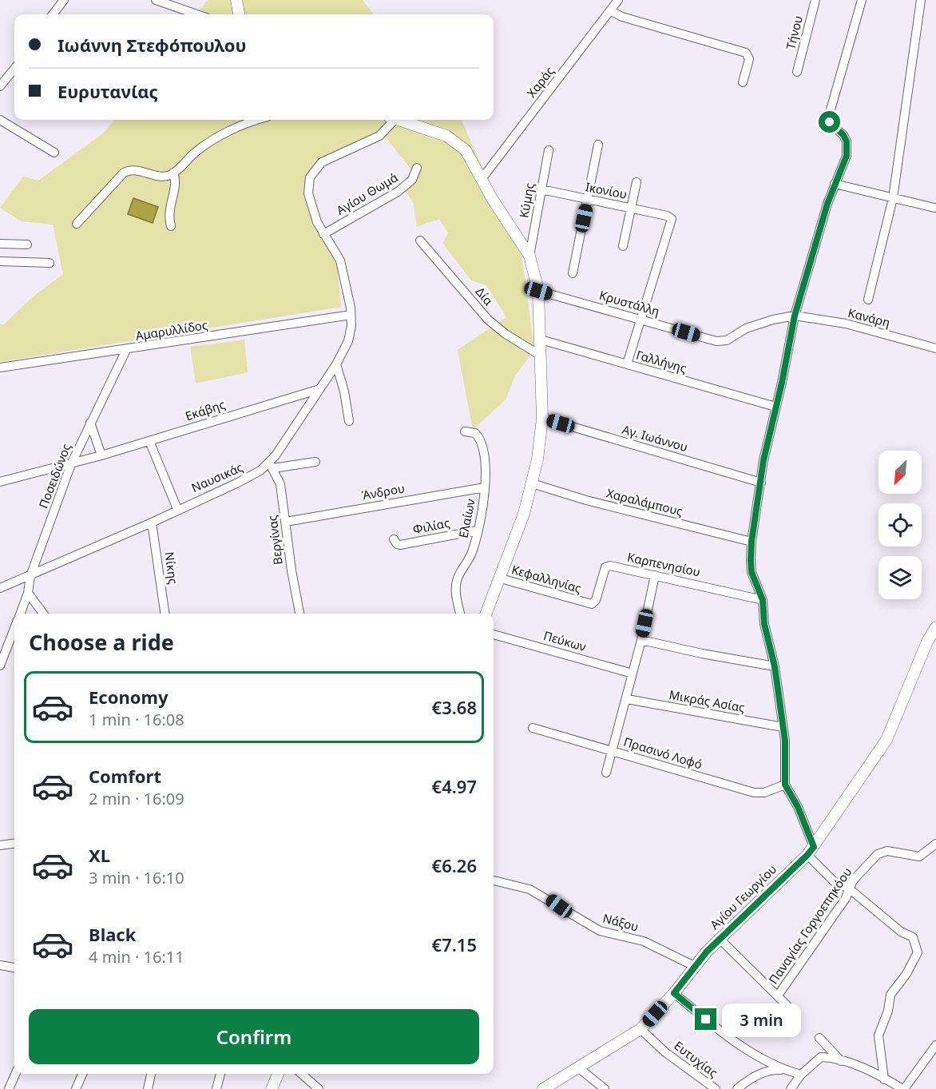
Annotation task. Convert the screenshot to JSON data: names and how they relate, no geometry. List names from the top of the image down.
{
  "streets": {
    "main road": ["Αγίου Γεωργίου"],
    "street": [
      "Τήνου",
      "Χαράς",
      "Ικονίου",
      "Αγίου Θωμά",
      "Κύμης",
      "Δία",
      "Κρυστάλλη",
      "Κανάρη",
      "Αμαρυλλίδος",
      "Γαλλήνης",
      "Εκάβης",
      "Αγ. Ιωάννου",
      "Ποσειδώνος",
      "Ναυσικάς",
      "Άνδρου",
      "Χαραλάμπους",
      "Ελαίων",
      "Φιλίας",
      "Βεργίνας",
      "Καρπενησίου",
      "Νίκης",
      "Κεφαλληνίας",
      "Πεύκων",
      "Μικράς Ασίας",
      "Πρασινό Λοφό",
      "Νάξου",
      "Παναγίας Γοργοεπηκόου",
      "Ευτυχίας"
    ]
  },
  "crossings": [
    ["Ικονίου", "Κύμης"],
    ["Ικονίου", "Κρυστάλλη"],
    ["Κρυστάλλη", "Κανάρη"],
    ["Αμαρυλλίδος", "Ποσειδώνος"],
    ["Εκάβης", "Ποσειδώνος"],
    ["Εκάβης", "Ναυσικάς"],
    ["Ποσειδώνος", "Ναυσικάς"],
    ["Ναυσικάς", "Βεργίνας"],
    ["Ναυσικάς", "Νίκης"],
    ["Άνδρου", "Ελαίων"],
    ["Άνδρου", "Βεργίνας"],
    ["Ελαίων", "Φιλίας"],
    ["Καρπενησίου", "Κεφαλληνίας"],
    ["Αγίου Γεωργίου", "Νάξου"],
    ["Αγίου Γεωργίου", "Ευτυχίας"]
  ],
  "north": "bottom left",
  "page": {
    "banner": ["Ιωάννη Στεφόπουλου", "Ευρυτανίας"],
    "heading": "Choose a ride",
    "list": [
      {
        "name": "Economy",
        "note": "1 min · 16:08",
        "value": "€3.68"
      },
      {
        "name": "Comfort",
        "note": "2 min · 16:09",
        "value": "€4.97"
      },
      {
        "name": "XL",
        "note": "3 min · 16:10",
        "value": "€6.26"
      },
      {
        "name": "Black",
        "note": "4 min · 16:11",
        "value": "€7.15"
      }
    ],
    "buttons": "Confirm",
    "bubble": "3 min"
  }
}
